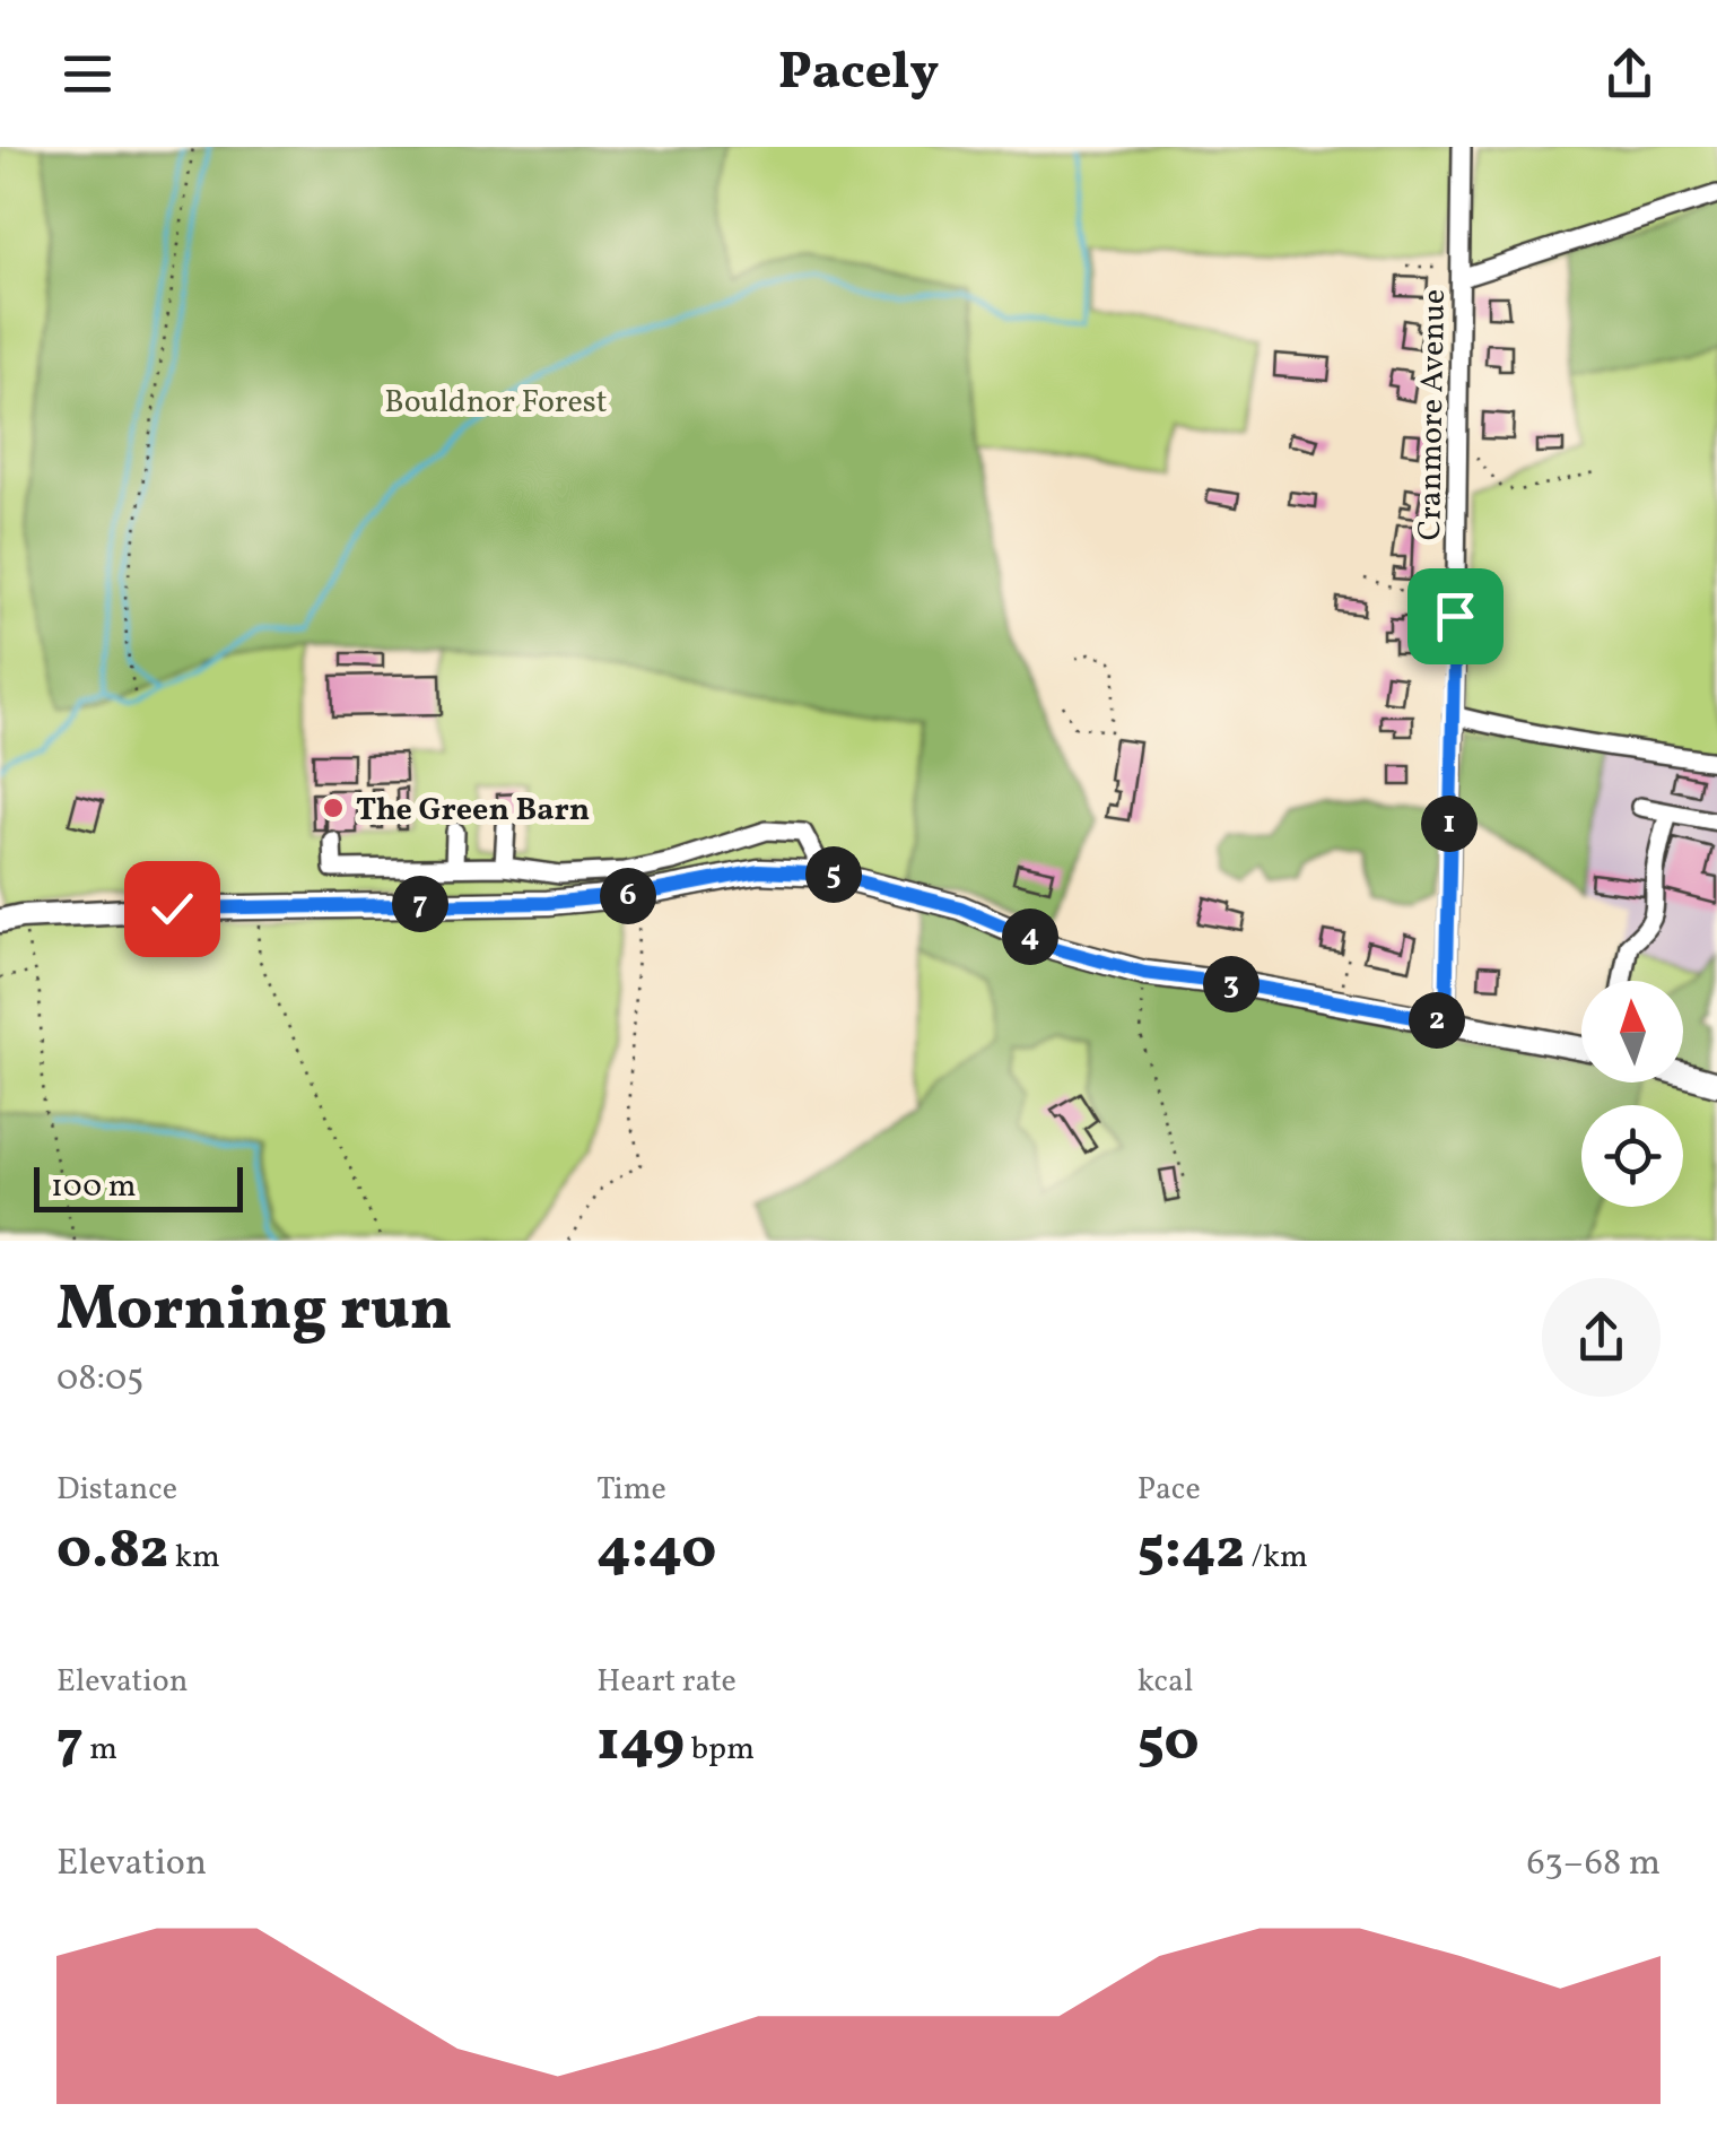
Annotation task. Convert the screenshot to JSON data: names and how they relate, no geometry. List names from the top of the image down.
{
  "streets": {
    "street": ["Cranmore Avenue"]
  },
  "parks": ["Bouldnor Forest"],
  "places": ["The Green Barn"],
  "scale_bar": "100 m",
  "north": "top",
  "page": {
    "header": "Pacely",
    "pins": [
      "1",
      "5",
      "6",
      "7",
      "4",
      "3",
      "2"
    ],
    "scale": "100 m",
    "heading": ["Morning run", "08:05"],
    "stats": [
      ["Distance", "0.82 km"],
      ["Time", "4:40"],
      ["Pace", "5:42 /km"],
      ["Elevation", "7 m"],
      ["Heart rate", "149 bpm"],
      ["kcal", "50"]
    ],
    "chart": ["Elevation", "63–68 m"]
  }
}
